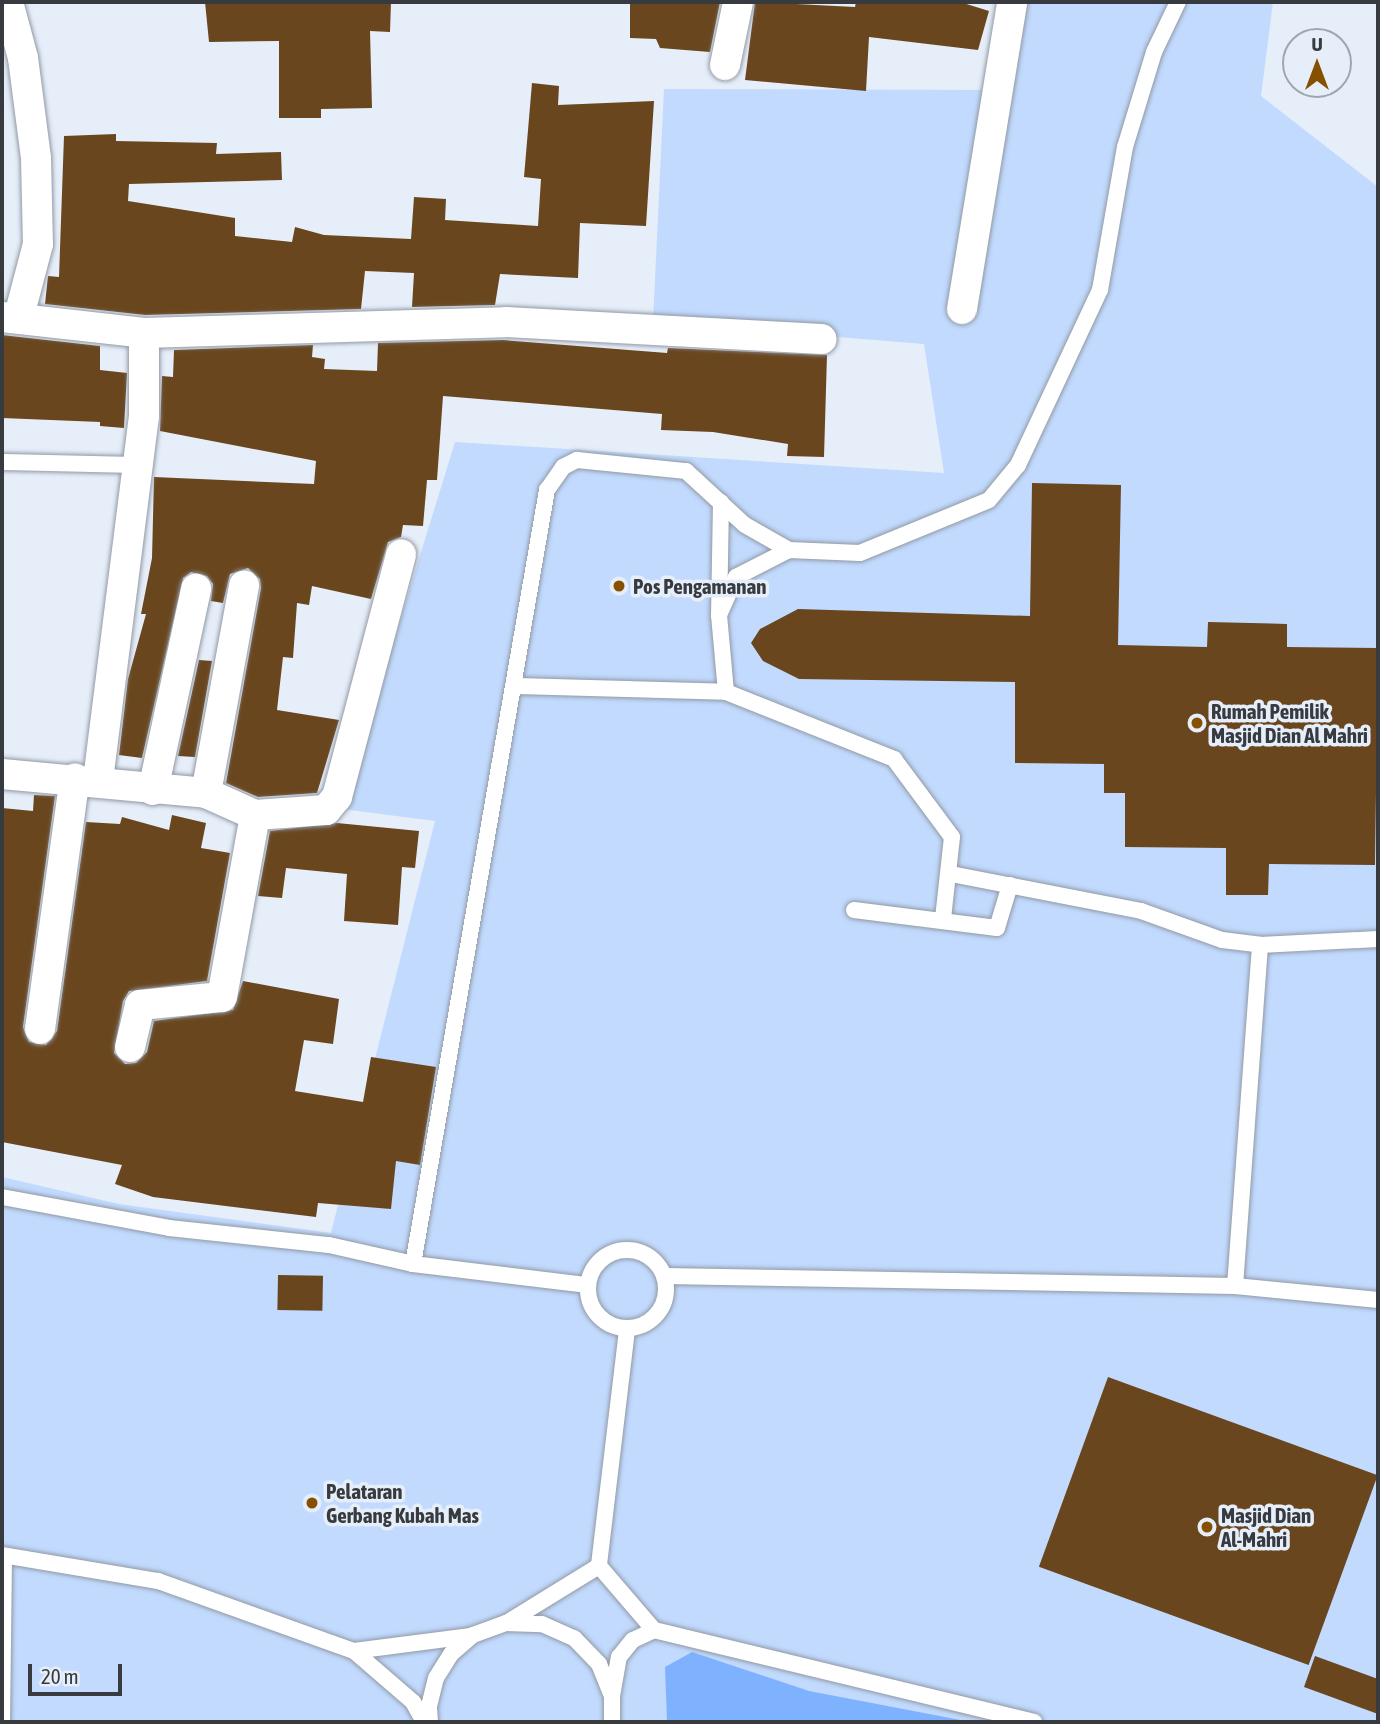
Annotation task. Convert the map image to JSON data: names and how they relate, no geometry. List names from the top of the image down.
{
  "places": [
    "Pos Pengamanan",
    "Rumah Pemilik Masjid Dian Al Mahri",
    "Pelataran Gerbang Kubah Mas",
    "Masjid Dian Al-Mahri"
  ],
  "scale_bar": "20 m",
  "north": "top"
}
